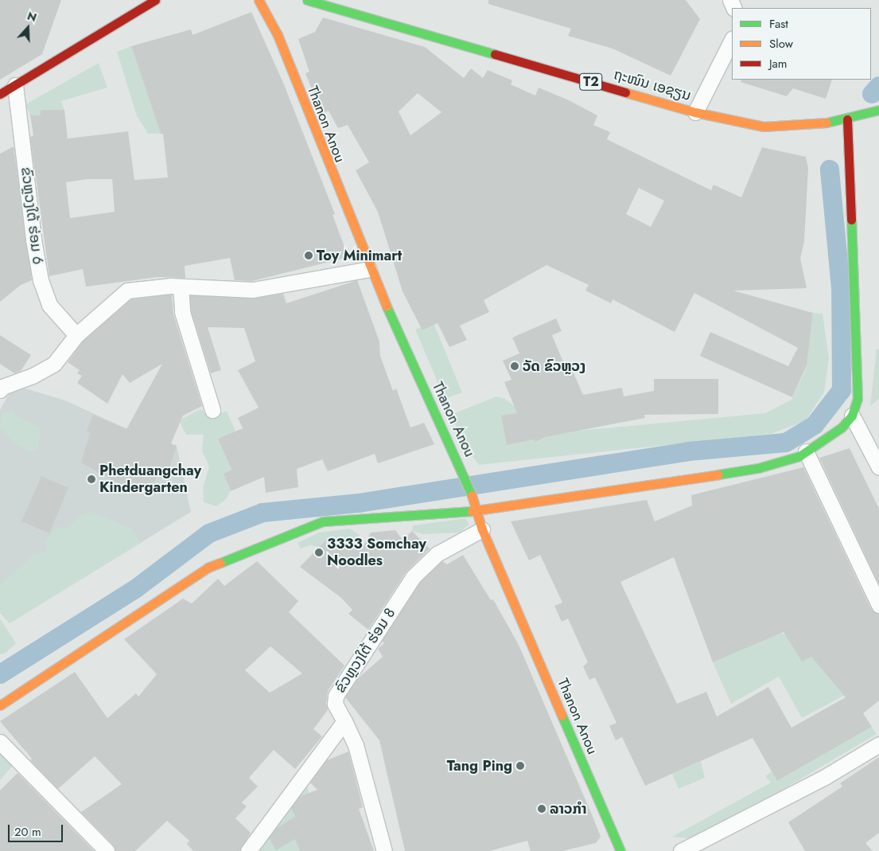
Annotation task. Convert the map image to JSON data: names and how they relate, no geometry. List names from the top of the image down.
{
  "streets": {
    "street": [
      "T2",
      "ຖະໜົນ ເອຊຽນ",
      "Thanon Anou",
      "ຂົວຫຼວງໃຕ້ ຮ່ອມ 6",
      "ຂົວຫຼວງໃຕ້ ຮ່ອມ 8"
    ]
  },
  "crossings": [
    ["Thanon Anou", "ຂົວຫຼວງໃຕ້ ຮ່ອມ 8"]
  ],
  "places": [
    "Toy Minimart",
    "ວັດ ຂົວຫຼວງ",
    "Phetduangchay Kindergarten",
    "3333 Somchay Noodles",
    "Tang Ping",
    "ລາວກໍາ"
  ],
  "legend": ["Fast", "Slow", "Jam"],
  "scale_bar": "20 m",
  "north": "top"
}
